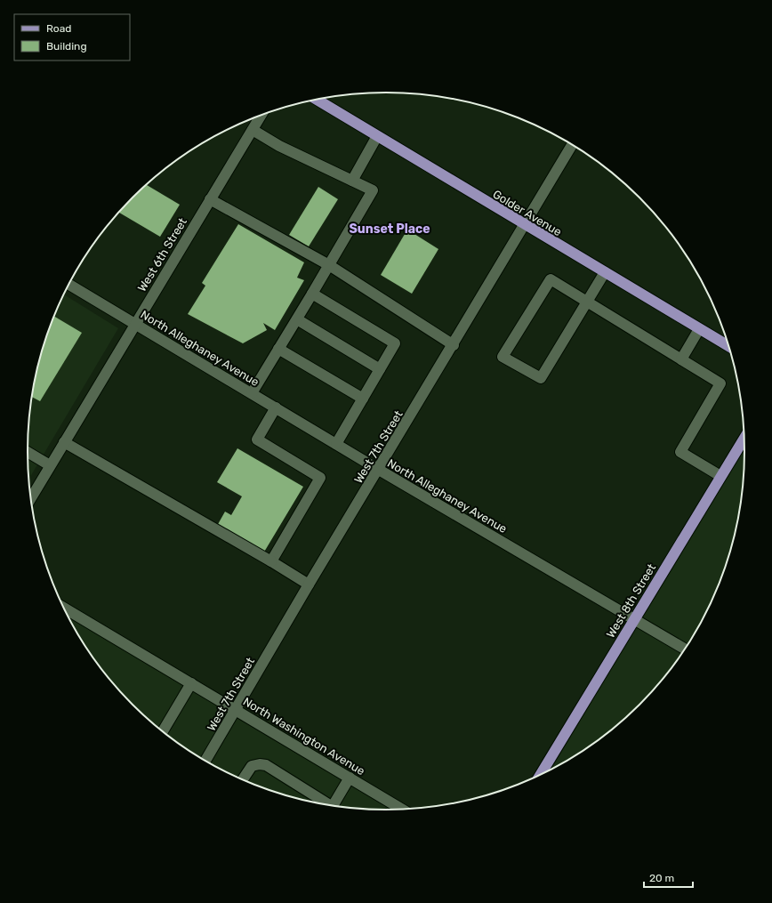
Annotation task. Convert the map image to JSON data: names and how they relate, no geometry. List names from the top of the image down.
{
  "streets": {
    "main road": ["Golder Avenue", "West 8th Street"],
    "street": [
      "West 6th Street",
      "North Alleghaney Avenue",
      "West 7th Street",
      "North Washington Avenue"
    ]
  },
  "crossings": [
    ["Golder Avenue", "West 7th Street"],
    ["West 6th Street", "North Alleghaney Avenue"],
    ["North Alleghaney Avenue", "West 7th Street"],
    ["North Alleghaney Avenue", "West 8th Street"],
    ["West 7th Street", "North Washington Avenue"]
  ],
  "districts": ["Sunset Place"],
  "legend": ["Road", "Building"],
  "scale_bar": "20 m"
}
